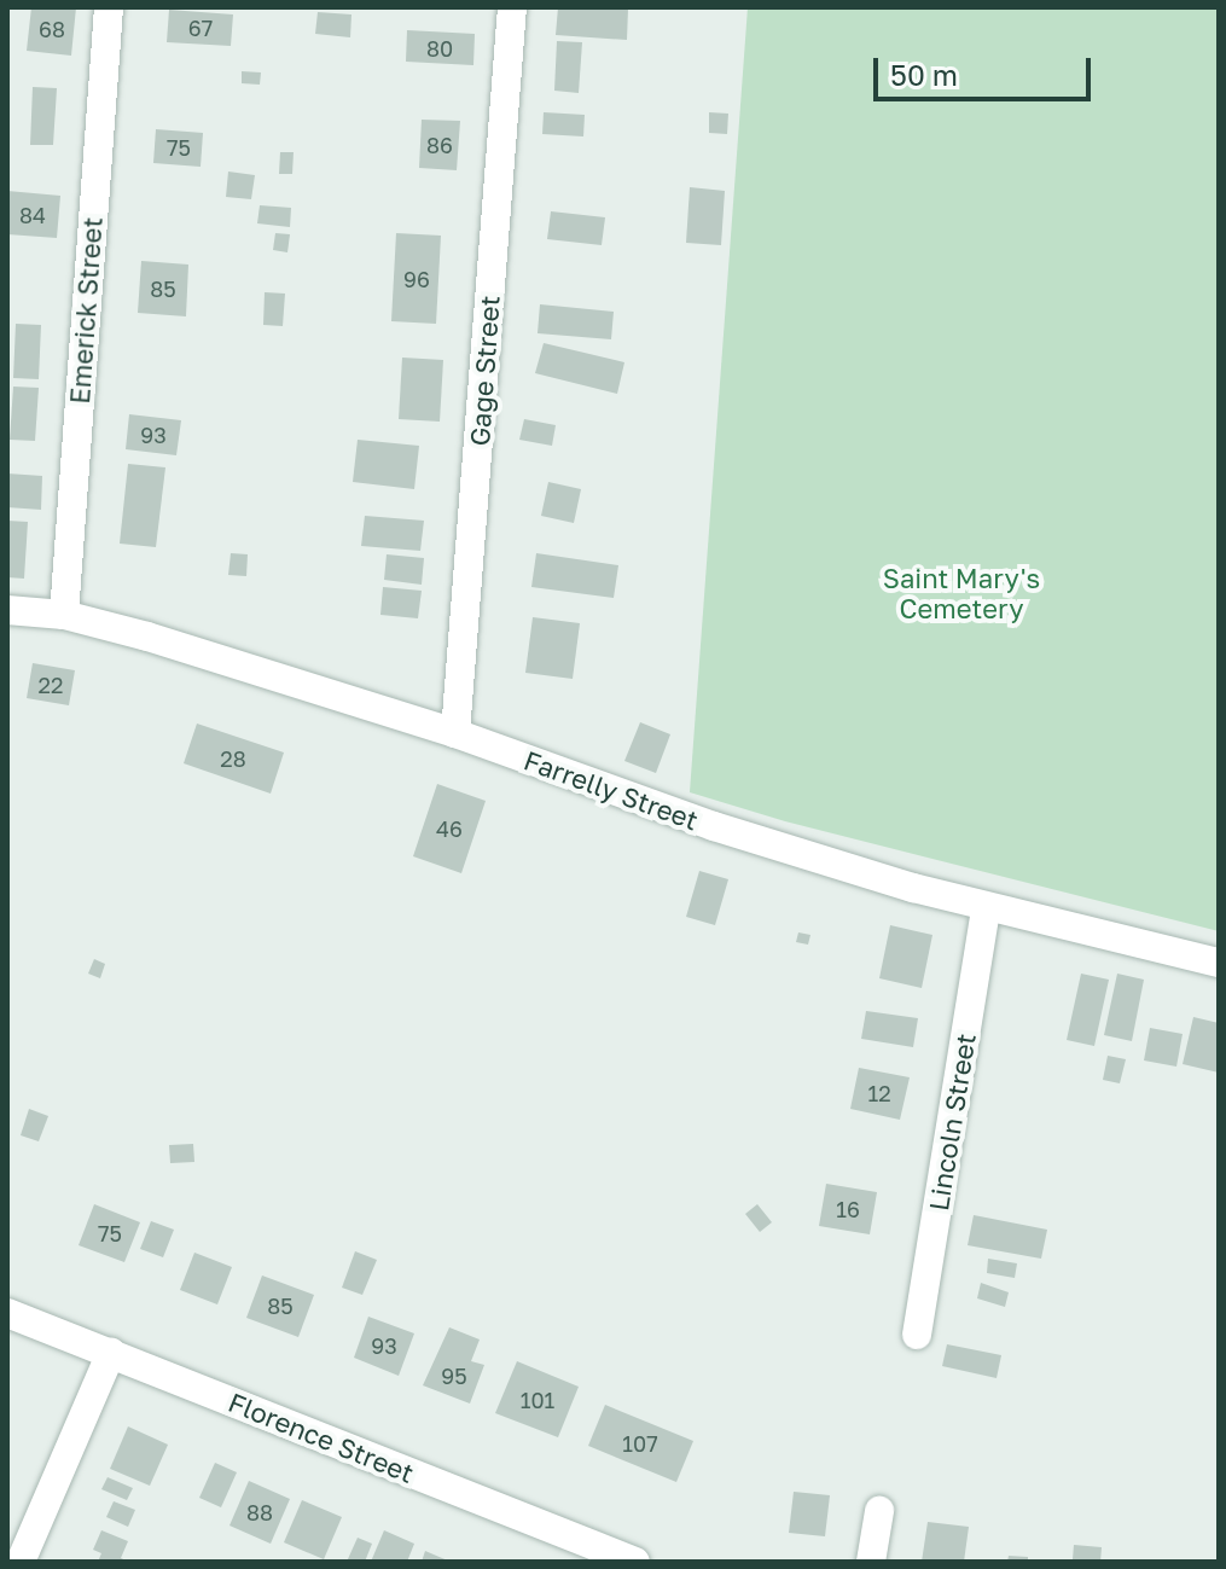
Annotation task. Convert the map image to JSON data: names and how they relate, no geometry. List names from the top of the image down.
{
  "streets": {
    "street": [
      "Emerick Street",
      "Gage Street",
      "Farrelly Street",
      "Lincoln Street",
      "Florence Street"
    ]
  },
  "crossings": [
    ["Emerick Street", "Farrelly Street"],
    ["Gage Street", "Farrelly Street"],
    ["Farrelly Street", "Lincoln Street"]
  ],
  "parks": ["Saint Mary's Cemetery"],
  "house_numbers": [
    "67",
    "68",
    "80",
    "86",
    "75",
    "84",
    "96",
    "85",
    "93",
    "22",
    "28",
    "46",
    "12",
    "16",
    "75",
    "85",
    "93",
    "95",
    "101",
    "107",
    "88"
  ],
  "scale_bar": "50 m"
}
